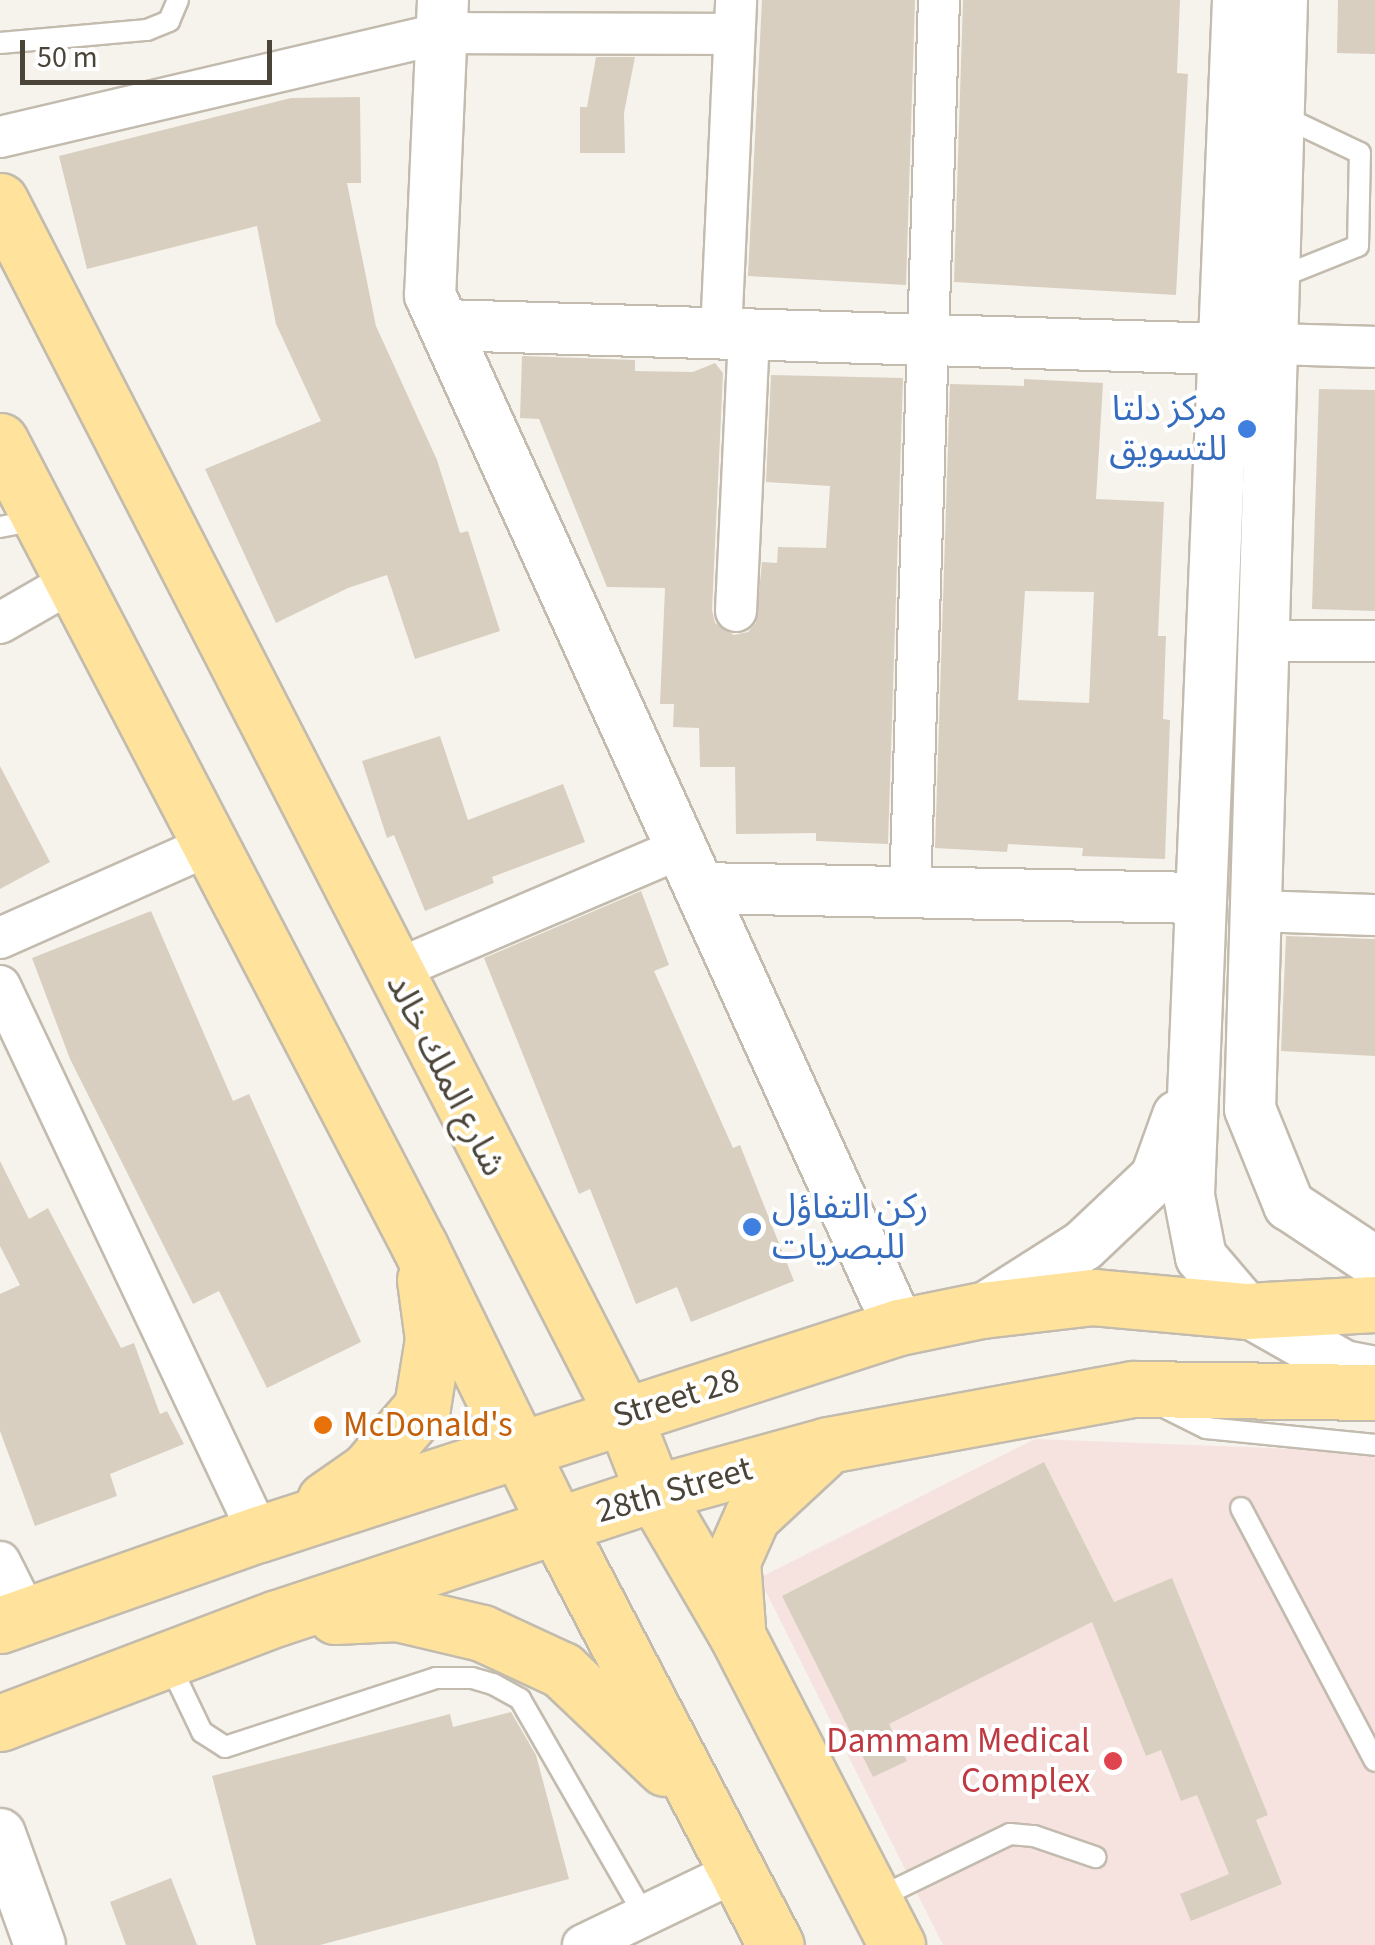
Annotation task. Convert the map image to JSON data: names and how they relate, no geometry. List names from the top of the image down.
{
  "streets": {
    "main road": ["شارع الملك خالد", "Street 28", "28th Street"]
  },
  "crossings": [
    ["شارع الملك خالد", "Street 28"],
    ["شارع الملك خالد", "28th Street"]
  ],
  "places": [
    "مركز دلتا للتسويق",
    "ركن التفاؤل للبصريات",
    "McDonald's",
    "Dammam Medical Complex"
  ],
  "scale_bar": "50 m"
}
